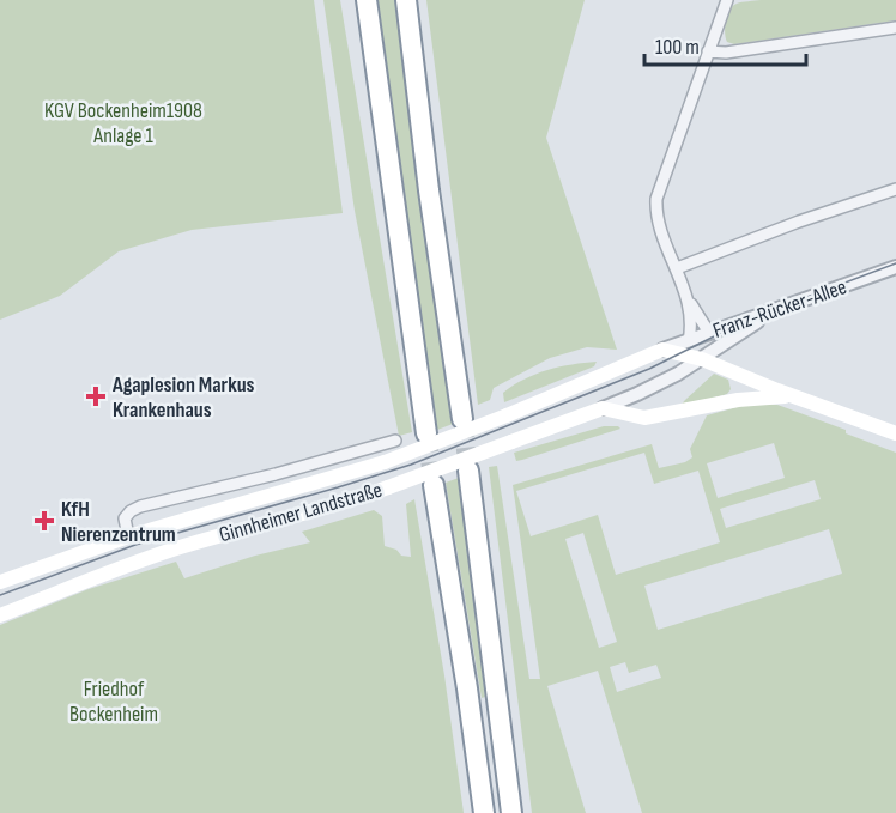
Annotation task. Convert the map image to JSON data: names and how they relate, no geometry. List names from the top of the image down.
{
  "streets": {
    "main road": ["Ginnheimer Landstraße"],
    "street": ["Franz-Rücker-Allee"]
  },
  "crossings": [
    ["Franz-Rücker-Allee", "Ginnheimer Landstraße"]
  ],
  "parks": ["KGV Bockenheim1908 Anlage 1", "Friedhof Bockenheim"],
  "places": {
    "health": ["Agaplesion Markus Krankenhaus", "KfH Nierenzentrum"]
  },
  "scale_bar": "100 m"
}
